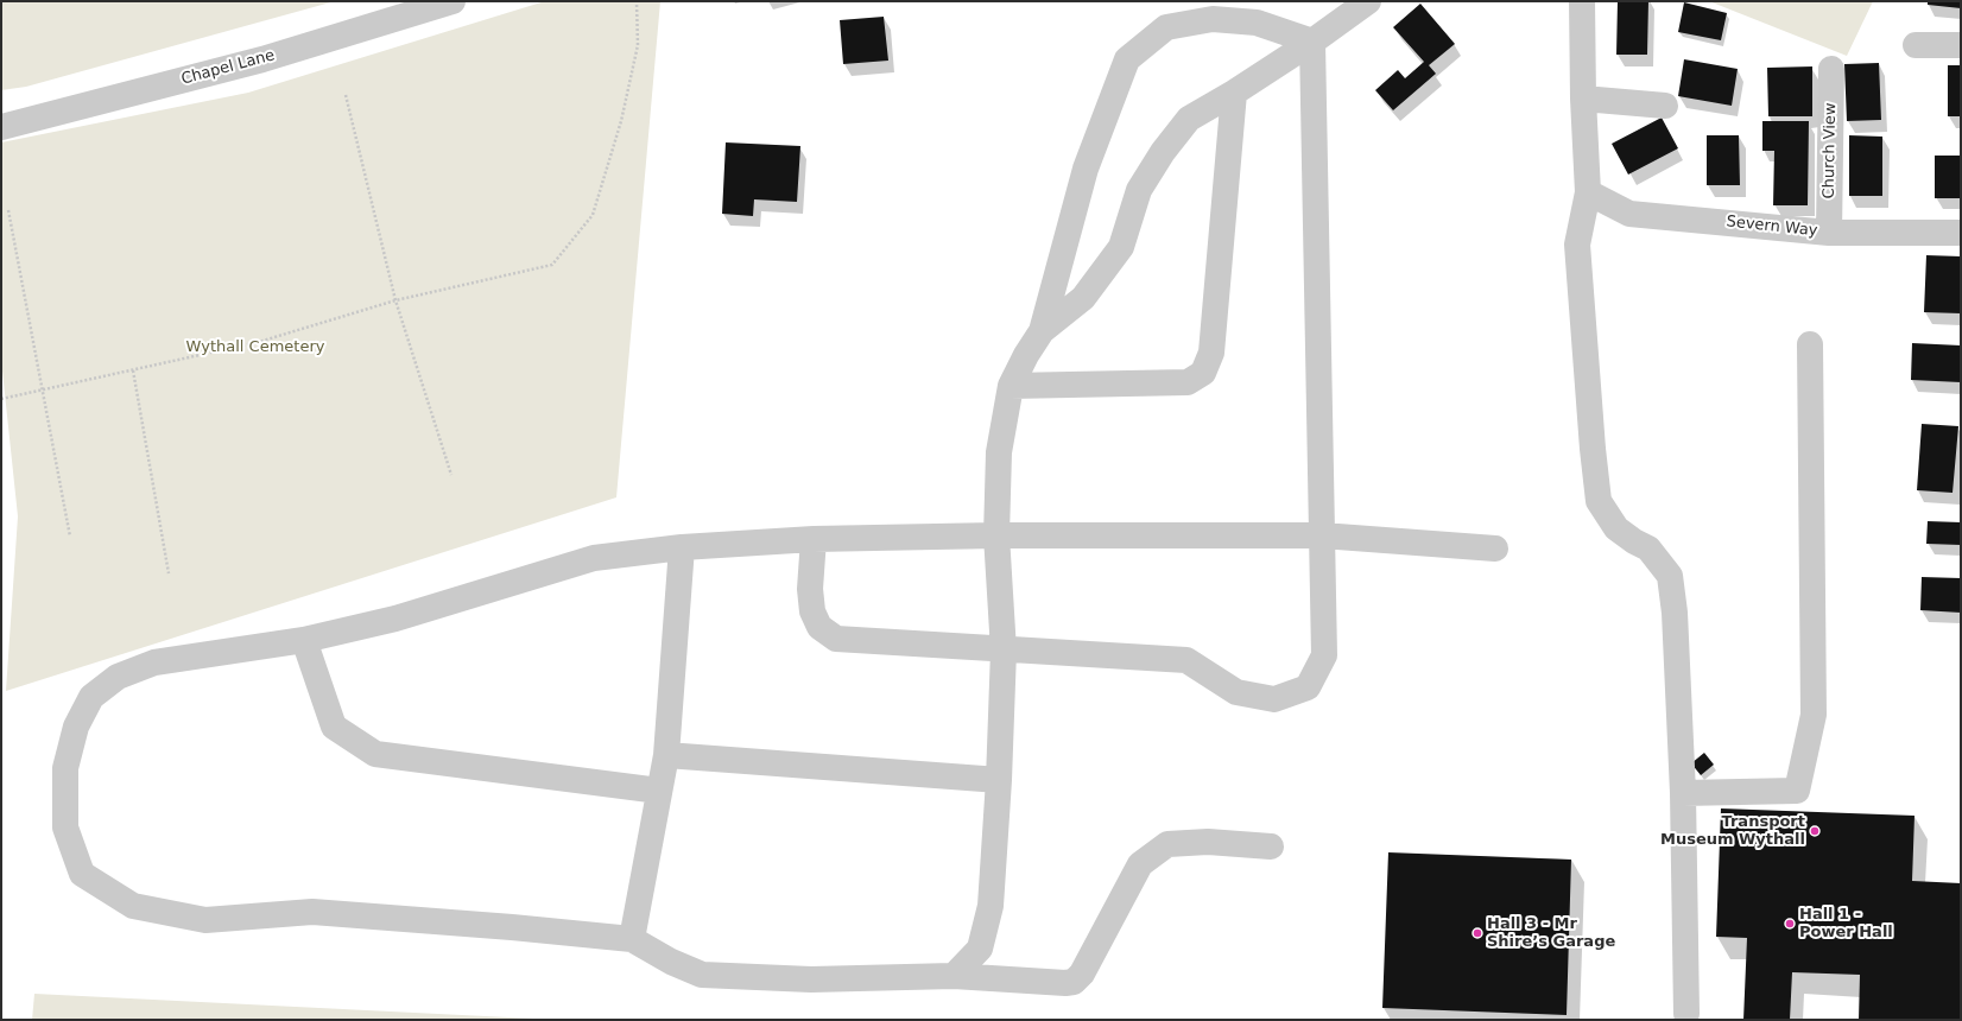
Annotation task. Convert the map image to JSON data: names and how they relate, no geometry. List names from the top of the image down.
{
  "streets": {
    "street": ["Chapel Lane", "Church View", "Severn Way"]
  },
  "crossings": [
    ["Church View", "Severn Way"]
  ],
  "parks": ["Wythall Cemetery"],
  "places": ["Transport Museum Wythall", "Hall 1 - Power Hall", "Hall 3 - Mr Shire’s Garage"]
}
